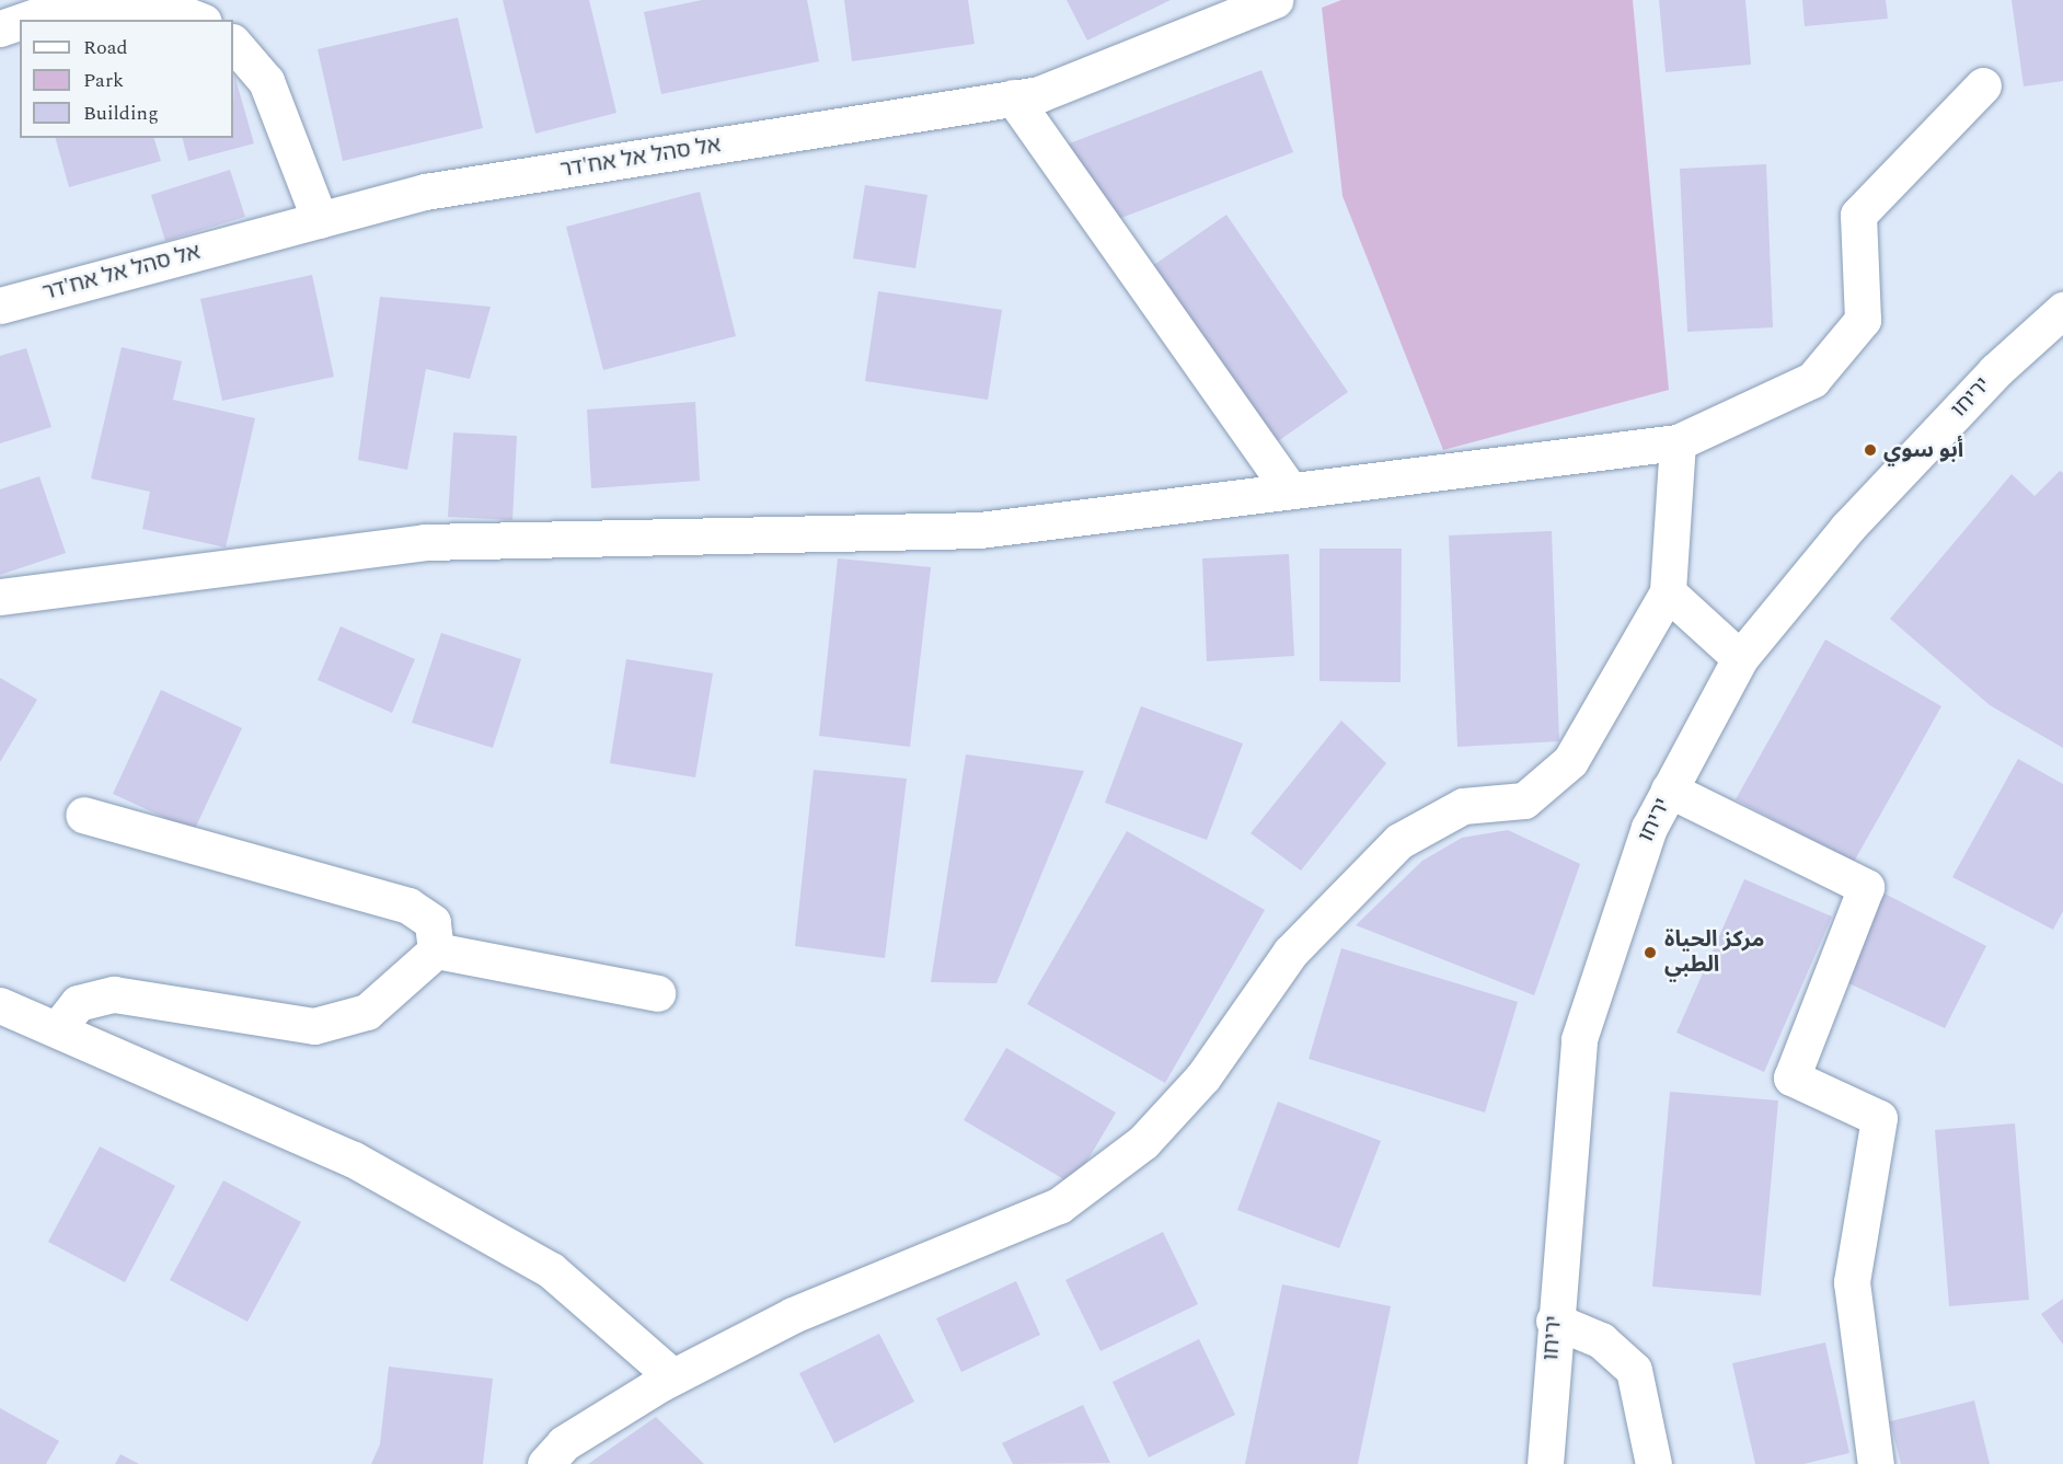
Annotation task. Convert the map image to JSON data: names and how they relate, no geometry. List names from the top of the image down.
{
  "streets": {
    "street": ["אל סהל אל אח'דר", "יריחו"]
  },
  "places": ["أبو سوي", "مركز الحياة الطبي"],
  "legend": ["Road", "Park", "Building"]
}
